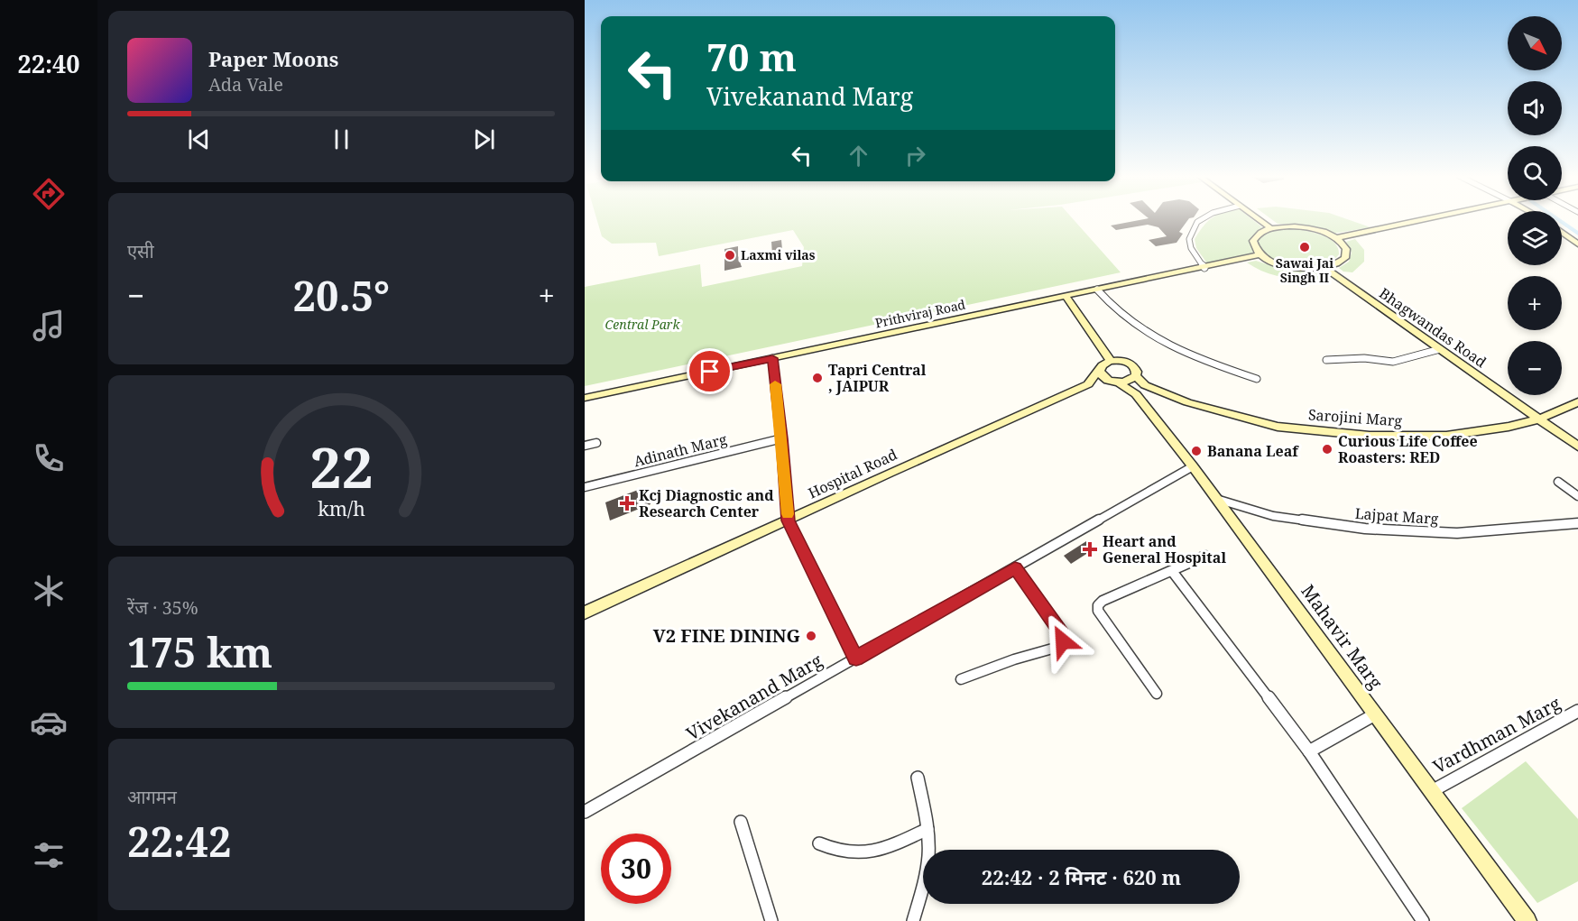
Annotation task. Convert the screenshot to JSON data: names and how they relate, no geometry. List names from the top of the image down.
{
  "streets": {
    "street": [
      "Prithviraj Road",
      "Bhagwandas Road",
      "Sarojini Marg",
      "Adinath Marg",
      "Hospital Road",
      "Lajpat Marg",
      "Mahavir Marg",
      "Vivekanand Marg",
      "Vardhman Marg"
    ]
  },
  "crossings": [
    ["Bhagwandas Road", "Sarojini Marg"],
    ["Sarojini Marg", "Hospital Road"],
    ["Hospital Road", "Mahavir Marg"],
    ["Lajpat Marg", "Mahavir Marg"],
    ["Mahavir Marg", "Vivekanand Marg"],
    ["Mahavir Marg", "Vardhman Marg"]
  ],
  "parks": ["Central Park"],
  "places": {
    "other": [
      "Sawai Jai Singh II",
      "Laxmi vilas",
      "Tapri Central , JAIPUR",
      "Curious Life Coffee Roasters: RED",
      "Banana Leaf",
      "V2 FINE DINING"
    ],
    "health": ["Kcj Diagnostic and Research Center", "Heart and General Hospital"]
  },
  "north": "bottom right",
  "page": {
    "tabs": "22:40",
    "map_buttons": ["+", "−"],
    "turn": ["70 m", "Vivekanand Marg"],
    "song": ["Paper Moons", "Ada Vale"],
    "tile": [
      "एसी",
      ["रेंज · 35%", "175 km"],
      ["आगमन", "22:42"]
    ],
    "heat": ["−", "20.5°", "+"],
    "limit": "30",
    "trip": "22:42 · 2 मिनट · 620 m",
    "gauge": ["22", "km/h"]
  }
}
